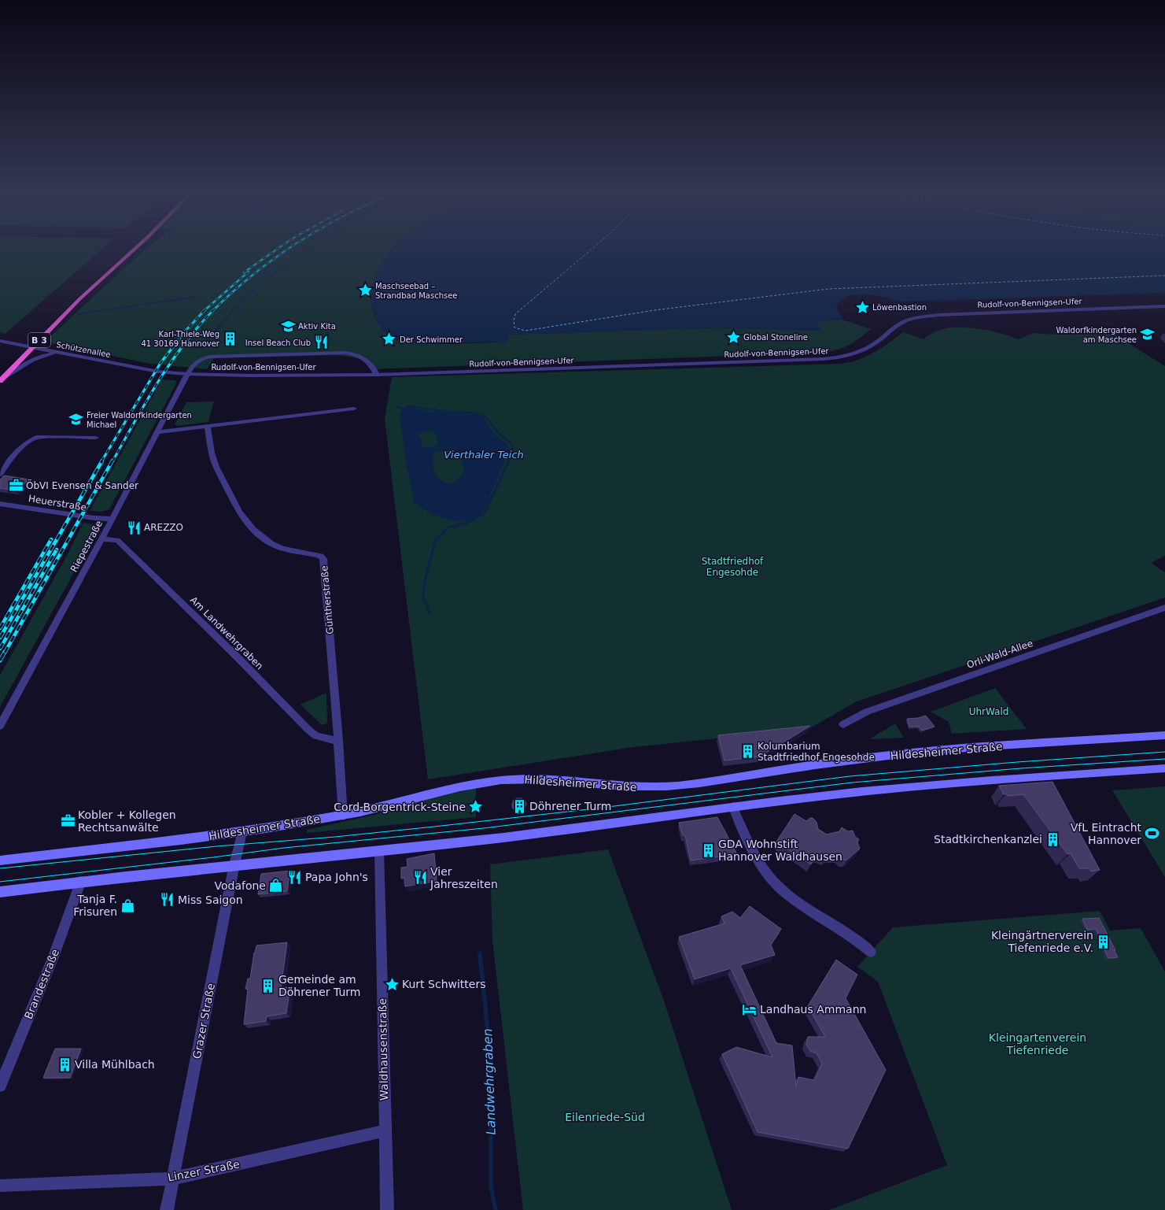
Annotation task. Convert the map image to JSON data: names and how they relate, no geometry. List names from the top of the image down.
{
  "streets": {
    "highway": ["B 3"],
    "main road": ["Hildesheimer Straße"],
    "street": [
      "Rudolf-von-Bennigsen-Ufer",
      "Schützenallee",
      "Heuerstraße",
      "Riepestraße",
      "Güntherstraße",
      "Am Landwehrgraben",
      "Orli-Wald-Allee",
      "Brandestraße",
      "Grazer Straße",
      "Waldhausenstraße",
      "Linzer Straße"
    ]
  },
  "crossings": [
    ["Rudolf-von-Bennigsen-Ufer", "Schützenallee"],
    ["Rudolf-von-Bennigsen-Ufer", "Riepestraße"],
    ["Heuerstraße", "Riepestraße"],
    ["Riepestraße", "Am Landwehrgraben"],
    ["Güntherstraße", "Am Landwehrgraben"],
    ["Güntherstraße", "Hildesheimer Straße"],
    ["Hildesheimer Straße", "Grazer Straße"],
    ["Grazer Straße", "Linzer Straße"],
    ["Waldhausenstraße", "Linzer Straße"]
  ],
  "water": ["Vierthaler Teich", "Landwehrgraben"],
  "parks": [
    "Stadtfriedhof Engesohde",
    "UhrWald",
    "Kleingartenverein Tiefenriede",
    "Eilenriede-Süd"
  ],
  "places": {
    "place": [
      "Maschseebad – Strandbad Maschsee",
      "Löwenbastion",
      "Global Stoneline",
      "Der Schwimmer",
      "Cord-Borgentrick-Steine",
      "Kurt Schwitters"
    ],
    "school or university": ["Aktiv Kita", "Waldorfkindergarten am Maschsee", "Freier Waldorfkindergarten Michael"],
    "building": [
      "Karl-Thiele-Weg 41 30169 Hannover",
      "Kolumbarium Stadtfriedhof Engesohde",
      "Döhrener Turm",
      "Stadtkirchenkanzlei",
      "GDA Wohnstift Hannover Waldhausen",
      "Kleingärtnerverein Tiefenriede e.V.",
      "Gemeinde am Döhrener Turm",
      "Villa Mühlbach"
    ],
    "restaurant": [
      "Insel Beach Club",
      "AREZZO",
      "Papa John's",
      "Vier Jahreszeiten",
      "Miss Saigon"
    ],
    "office": ["ÖbVI Evensen & Sander", "Kobler + Kollegen Rechtsanwälte"],
    "sports": ["VfL Eintracht Hannover"],
    "shop": ["Vodafone", "Tanja F. Frisuren"],
    "hotel": ["Landhaus Ammann"]
  }
}
